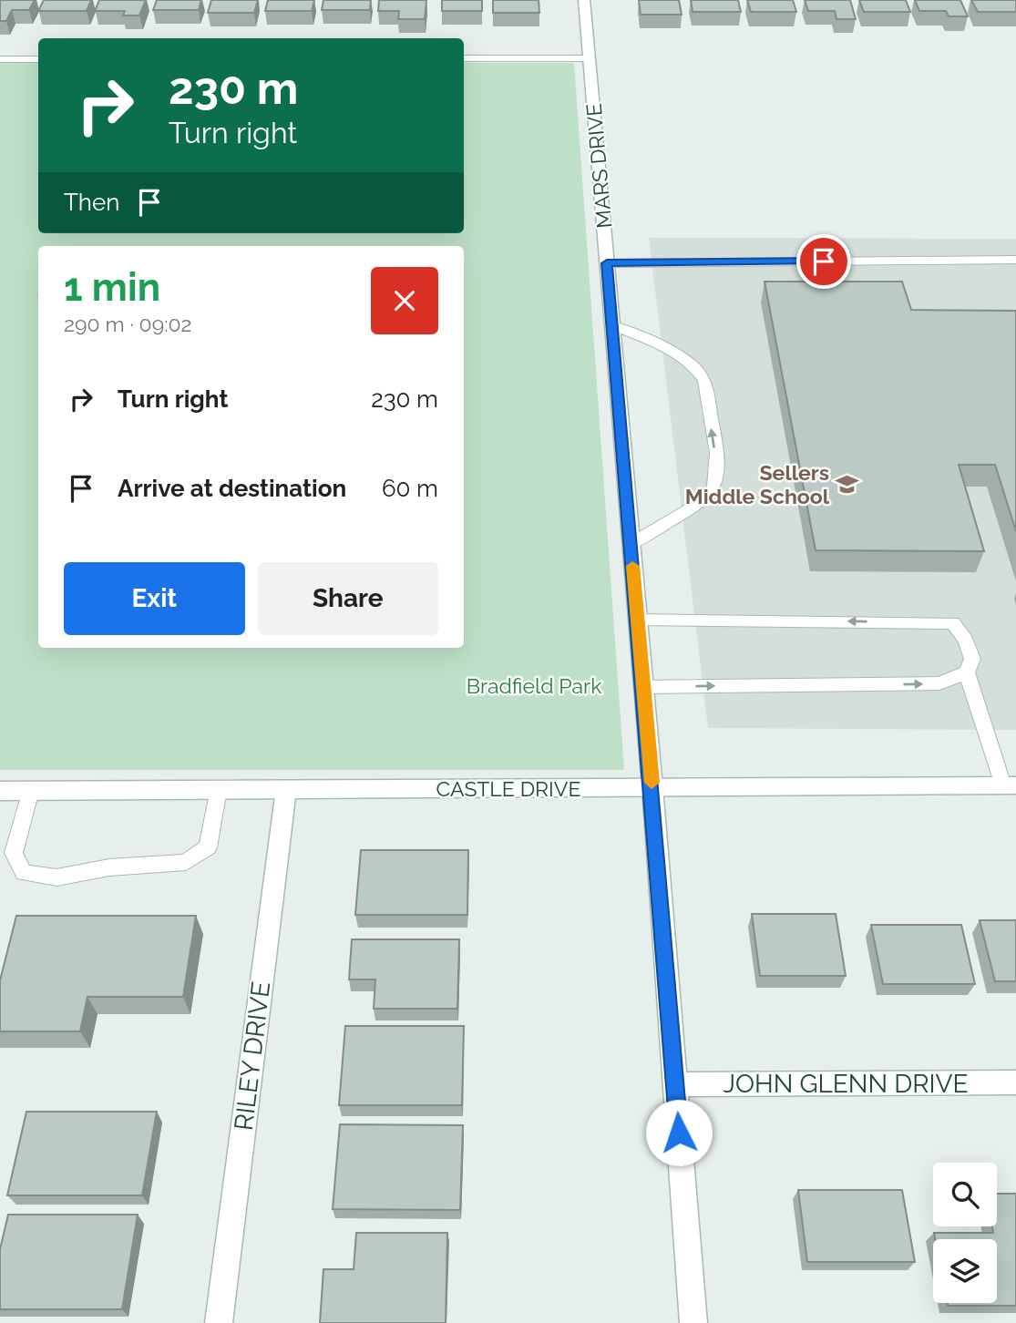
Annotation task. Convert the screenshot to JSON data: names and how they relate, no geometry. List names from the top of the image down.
{
  "streets": {
    "street": [
      "MARS DRIVE",
      "CASTLE DRIVE",
      "RILEY DRIVE",
      "JOHN GLENN DRIVE"
    ]
  },
  "crossings": [
    ["MARS DRIVE", "CASTLE DRIVE"],
    ["MARS DRIVE", "JOHN GLENN DRIVE"],
    ["CASTLE DRIVE", "RILEY DRIVE"]
  ],
  "parks": ["Bradfield Park"],
  "places": {
    "school or university": ["Sellers Middle School"]
  },
  "page": {
    "turn": ["230 m", "Turn right"],
    "then": "Then",
    "heading": ["1 min", "290 m · 09:02"],
    "list": [
      {
        "name": "Turn right",
        "value": "230 m"
      },
      {
        "name": "Arrive at destination",
        "value": "60 m"
      }
    ],
    "buttons": ["Exit", "Share"]
  }
}
